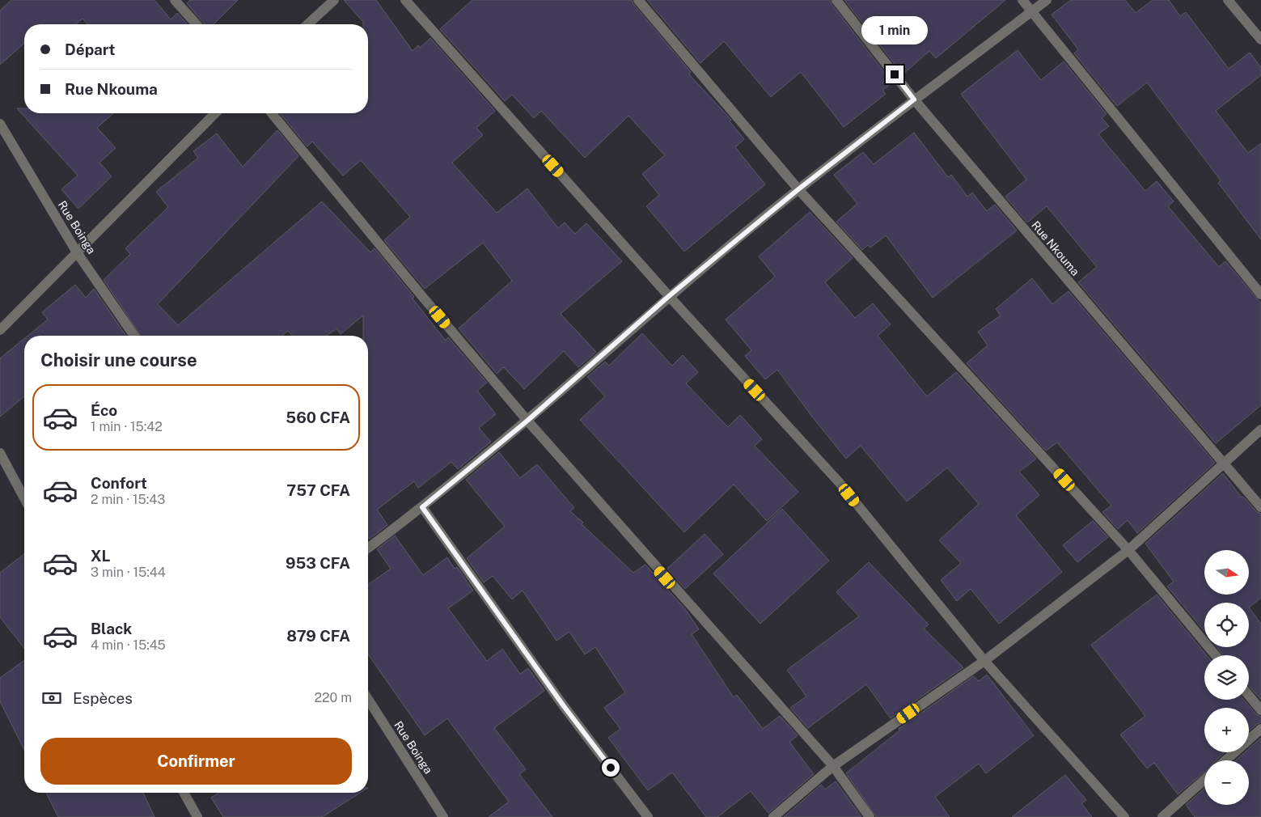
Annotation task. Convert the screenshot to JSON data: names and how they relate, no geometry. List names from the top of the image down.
{
  "streets": {
    "street": ["Rue Boinga", "Rue Nkouma"]
  },
  "north": "right",
  "page": {
    "bubble": "1 min",
    "banner": ["Départ", "Rue Nkouma"],
    "heading": "Choisir une course",
    "list": [
      {
        "name": "Éco",
        "note": "1 min · 15:42",
        "value": "560 CFA"
      },
      {
        "name": "Confort",
        "note": "2 min · 15:43",
        "value": "757 CFA"
      },
      {
        "name": "XL",
        "note": "3 min · 15:44",
        "value": "953 CFA"
      },
      {
        "name": "Black",
        "note": "4 min · 15:45",
        "value": "879 CFA"
      }
    ],
    "map_buttons": ["+", "−"],
    "pay": ["Espèces", "220 m"],
    "buttons": "Confirmer"
  }
}
